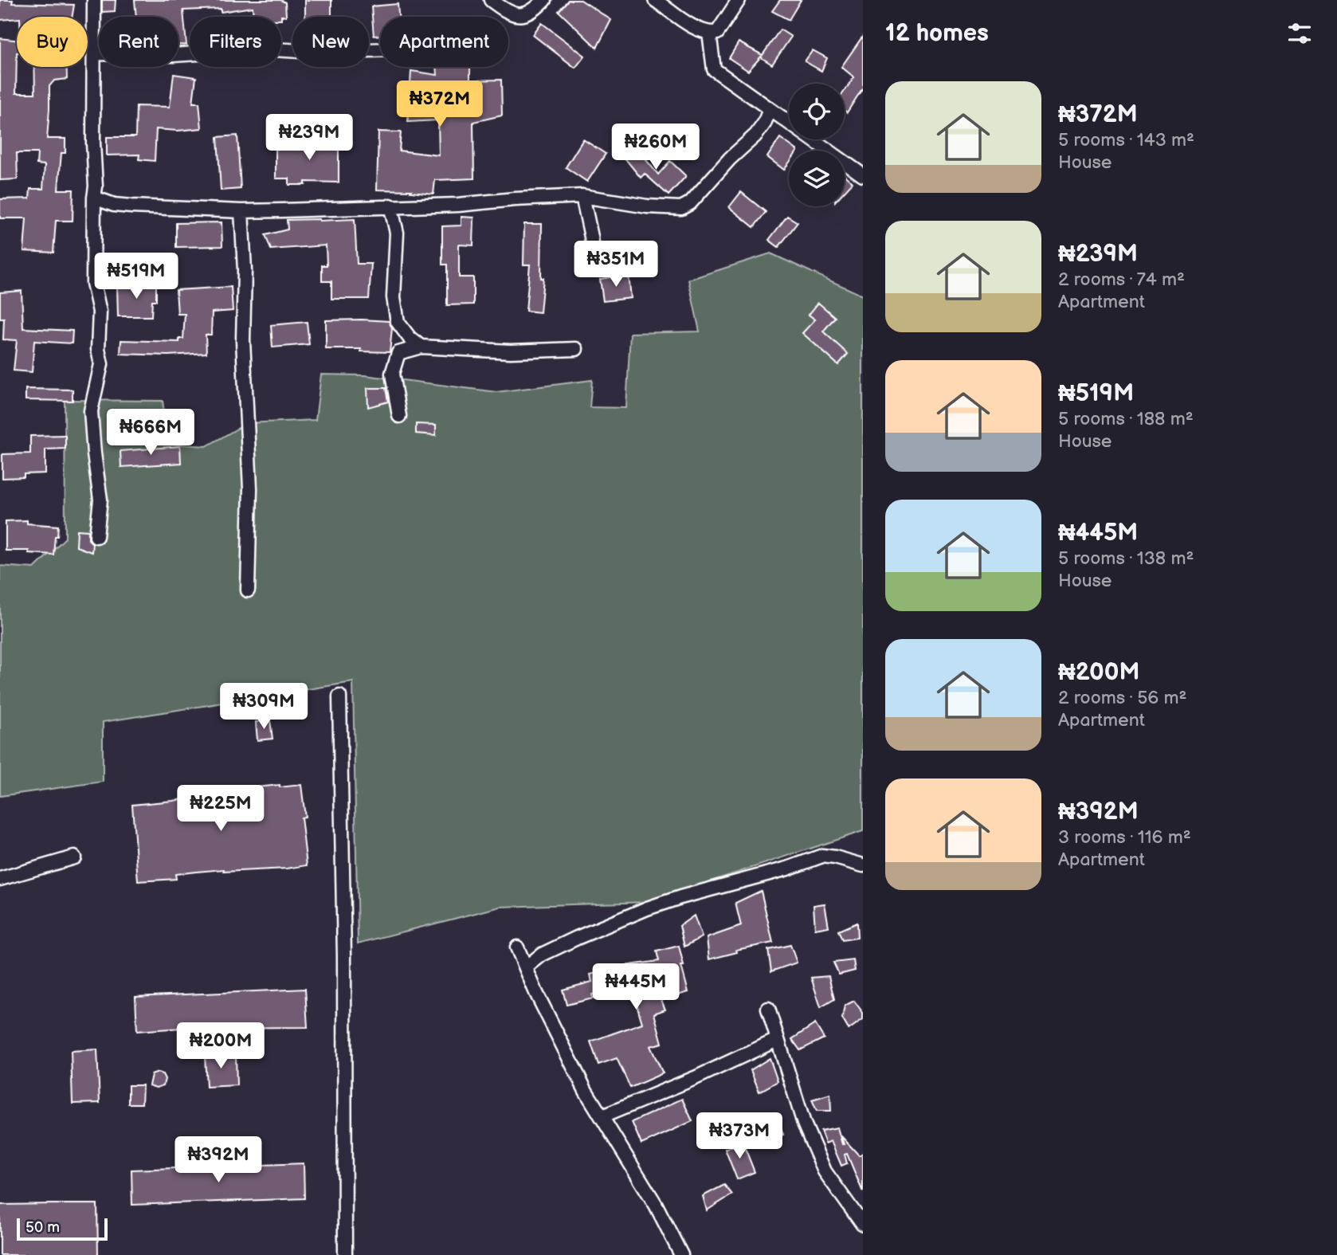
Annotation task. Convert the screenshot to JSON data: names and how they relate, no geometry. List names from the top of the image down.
{
  "scale_bar": "50 m",
  "page": {
    "heading": "12 homes",
    "chip": [
      "Buy",
      "Rent",
      "Filters",
      "New",
      "Apartment"
    ],
    "list": [
      {
        "name": "₦372M",
        "note": "5 rooms · 143 m² · House"
      },
      {
        "name": "₦239M",
        "note": "2 rooms · 74 m² · Apartment"
      },
      {
        "name": "₦519M",
        "note": "5 rooms · 188 m² · House"
      },
      {
        "name": "₦445M",
        "note": "5 rooms · 138 m² · House"
      },
      {
        "name": "₦200M",
        "note": "2 rooms · 56 m² · Apartment"
      },
      {
        "name": "₦392M",
        "note": "3 rooms · 116 m² · Apartment"
      }
    ],
    "price": [
      "₦372M",
      "₦239M",
      "₦260M",
      "₦351M",
      "₦519M",
      "₦666M",
      "₦309M",
      "₦225M",
      "₦445M",
      "₦200M",
      "₦373M",
      "₦392M"
    ],
    "scale": "50 m"
  }
}
